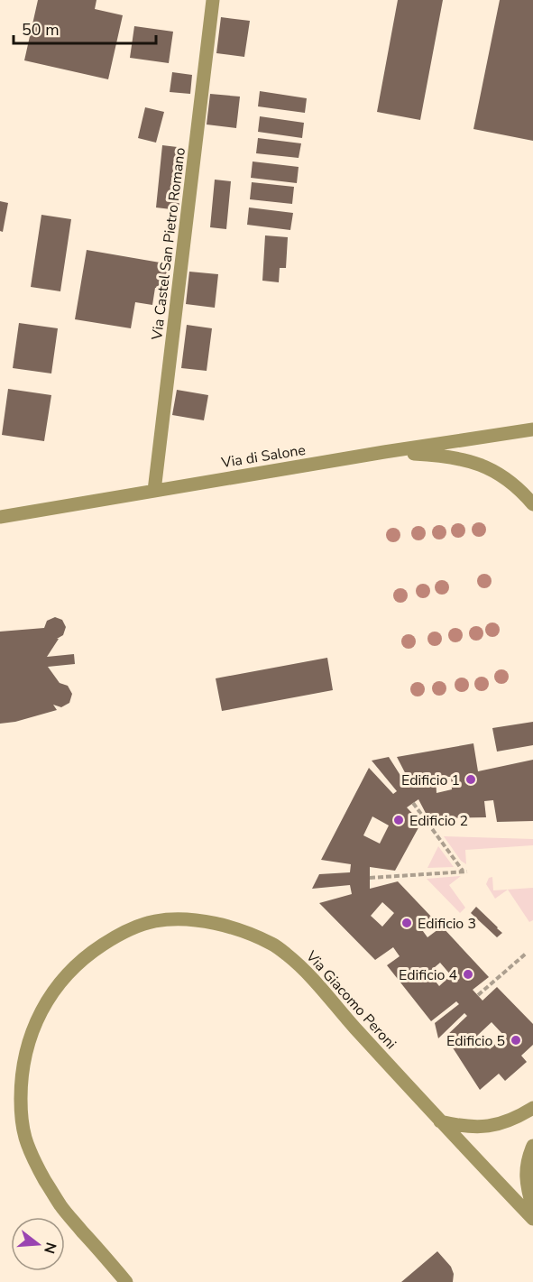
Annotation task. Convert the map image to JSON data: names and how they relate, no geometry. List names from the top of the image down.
{
  "streets": {
    "street": ["Via Castel San Pietro Romano", "Via di Salone", "Via Giacomo Peroni"]
  },
  "crossings": [
    ["Via Castel San Pietro Romano", "Via di Salone"]
  ],
  "places": [
    "Edificio 1",
    "Edificio 2",
    "Edificio 3",
    "Edificio 4",
    "Edificio 5"
  ],
  "scale_bar": "50 m",
  "north": "right"
}
